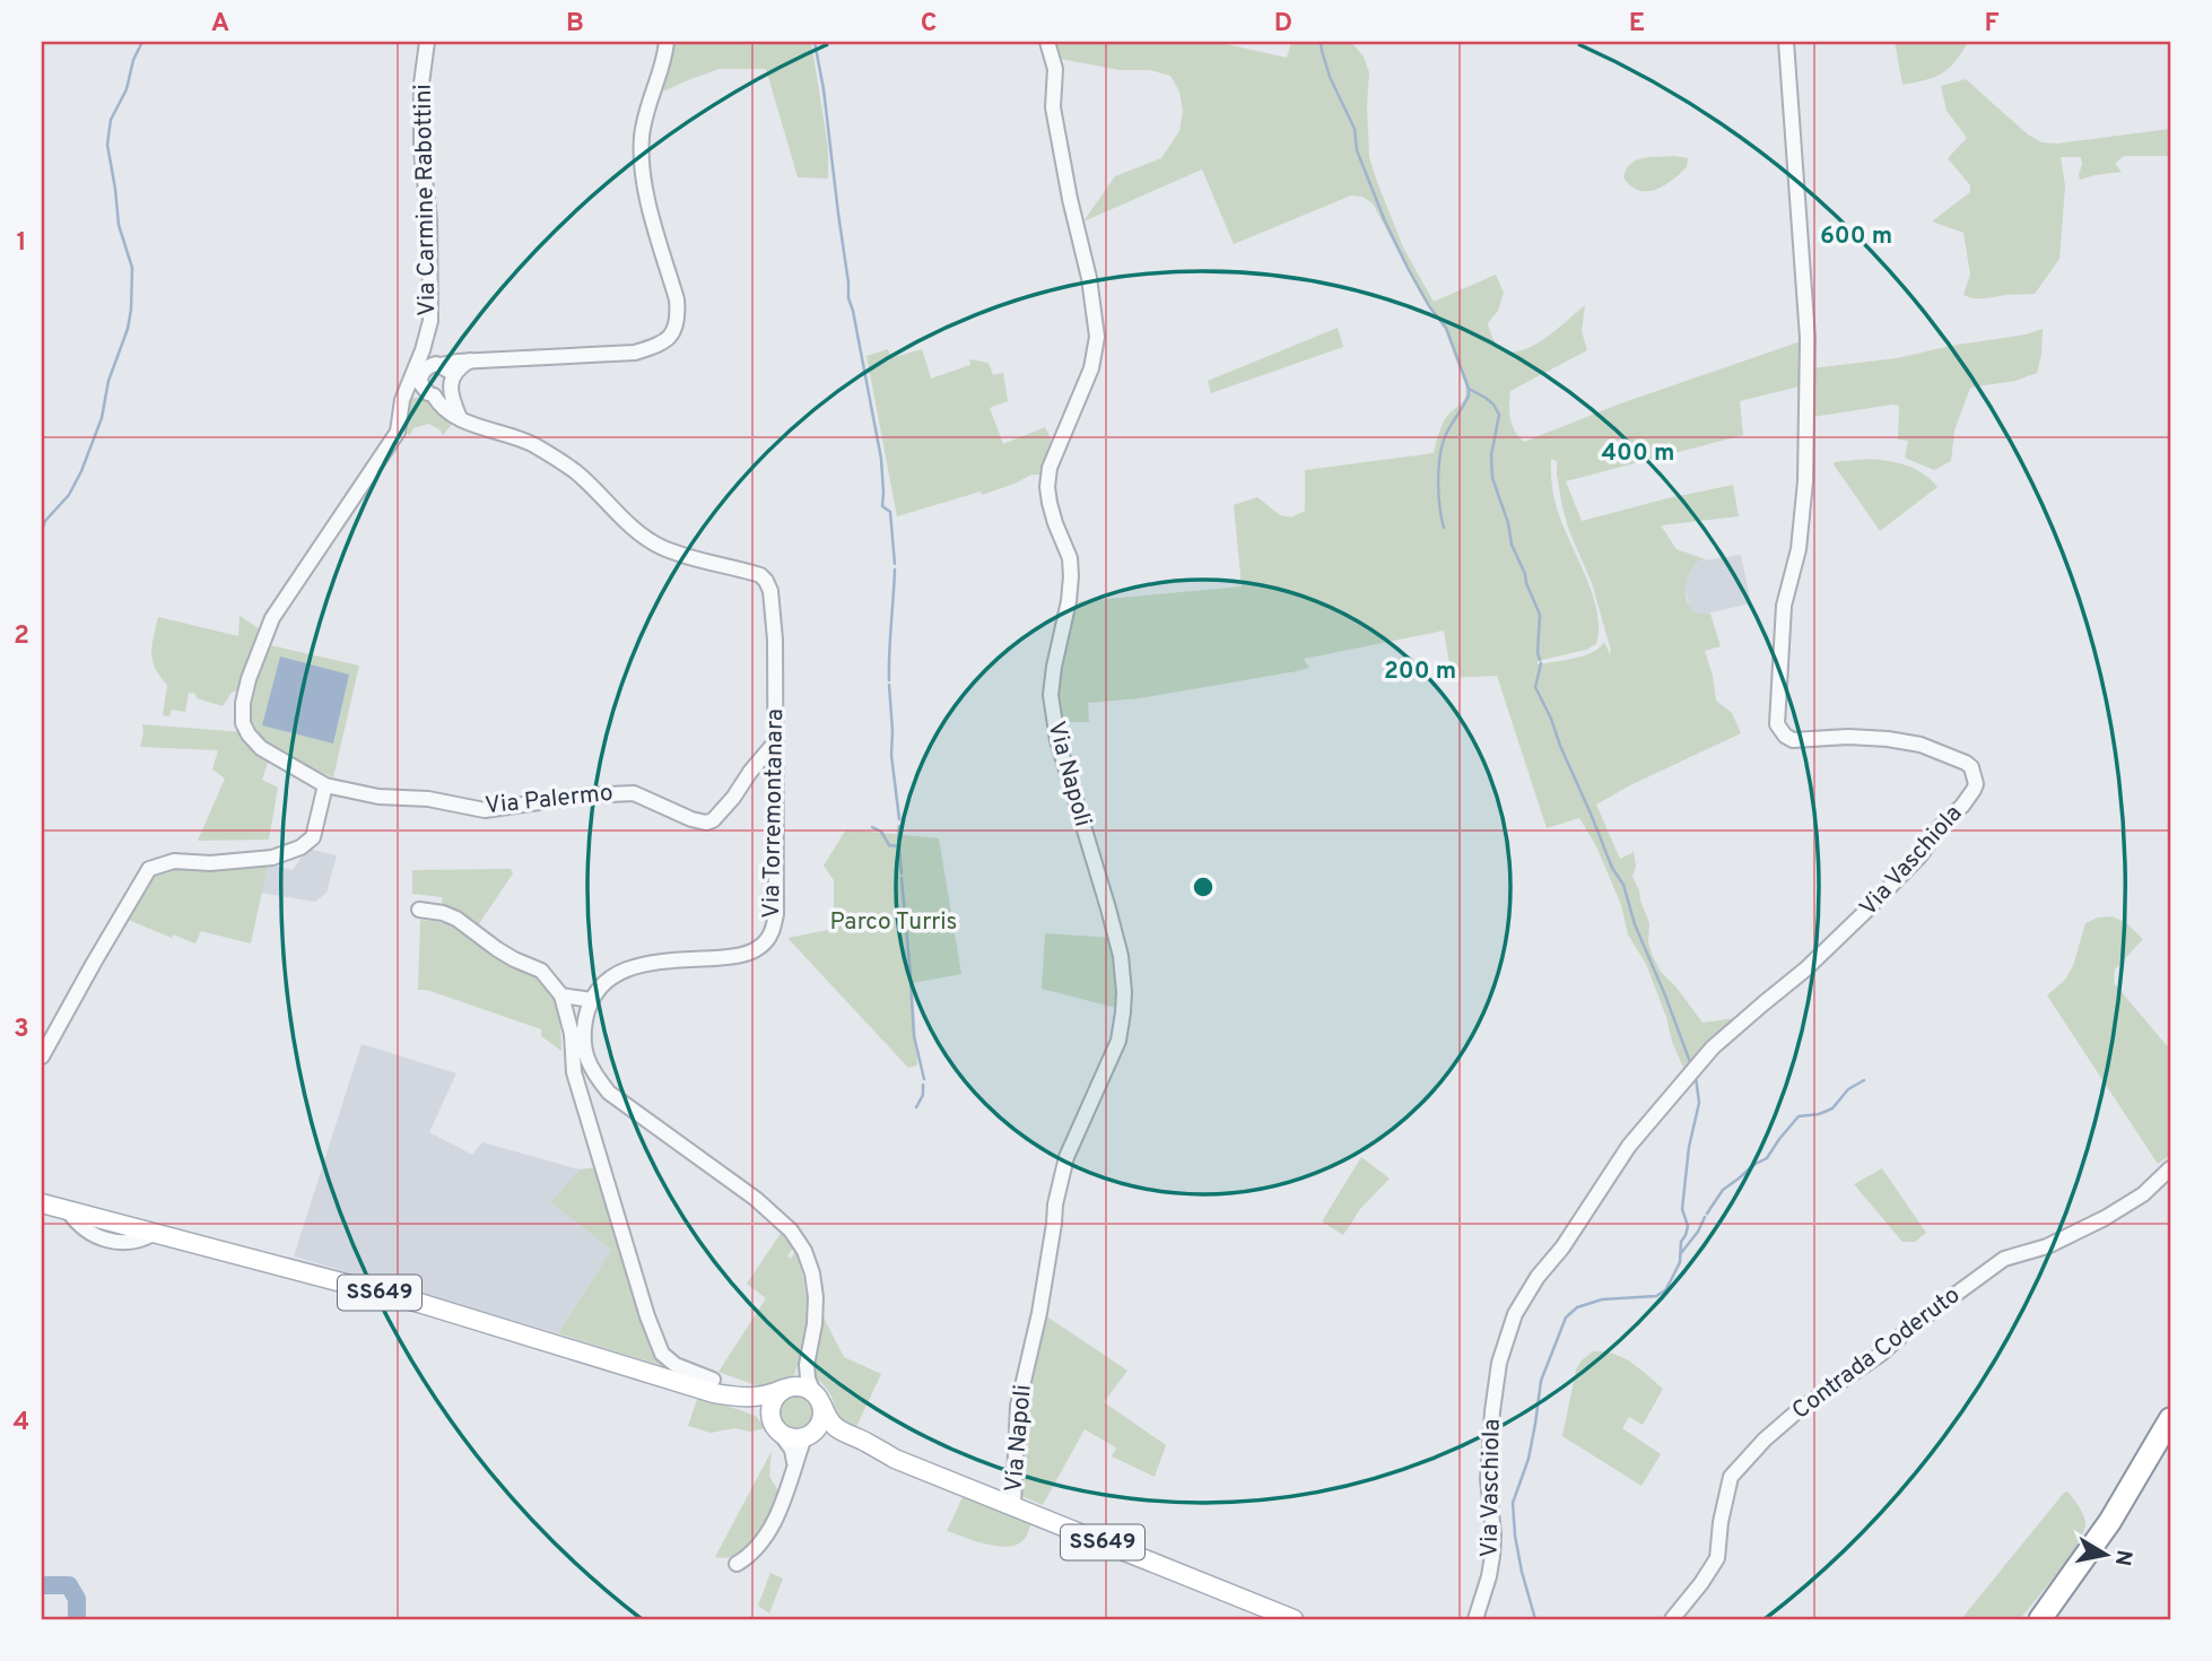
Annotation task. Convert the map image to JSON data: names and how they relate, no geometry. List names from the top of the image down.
{
  "streets": {
    "main road": ["SS649"],
    "street": [
      "Via Carmine Rabottini",
      "Via Napoli",
      "Via Palermo",
      "Via Torremontanara",
      "Via Vaschiola",
      "Contrada Coderuto"
    ]
  },
  "crossings": [
    ["Via Carmine Rabottini", "Via Palermo"],
    ["Via Napoli", "SS649"],
    ["Via Palermo", "Via Torremontanara"]
  ],
  "parks": ["Parco Turris"],
  "north": "right",
  "grid": {
    "columns": [
      "A",
      "B",
      "C",
      "D",
      "E",
      "F"
    ],
    "rows": [
      "1",
      "2",
      "3",
      "4"
    ]
  },
  "rings": ["600 m", "400 m", "200 m"]
}
